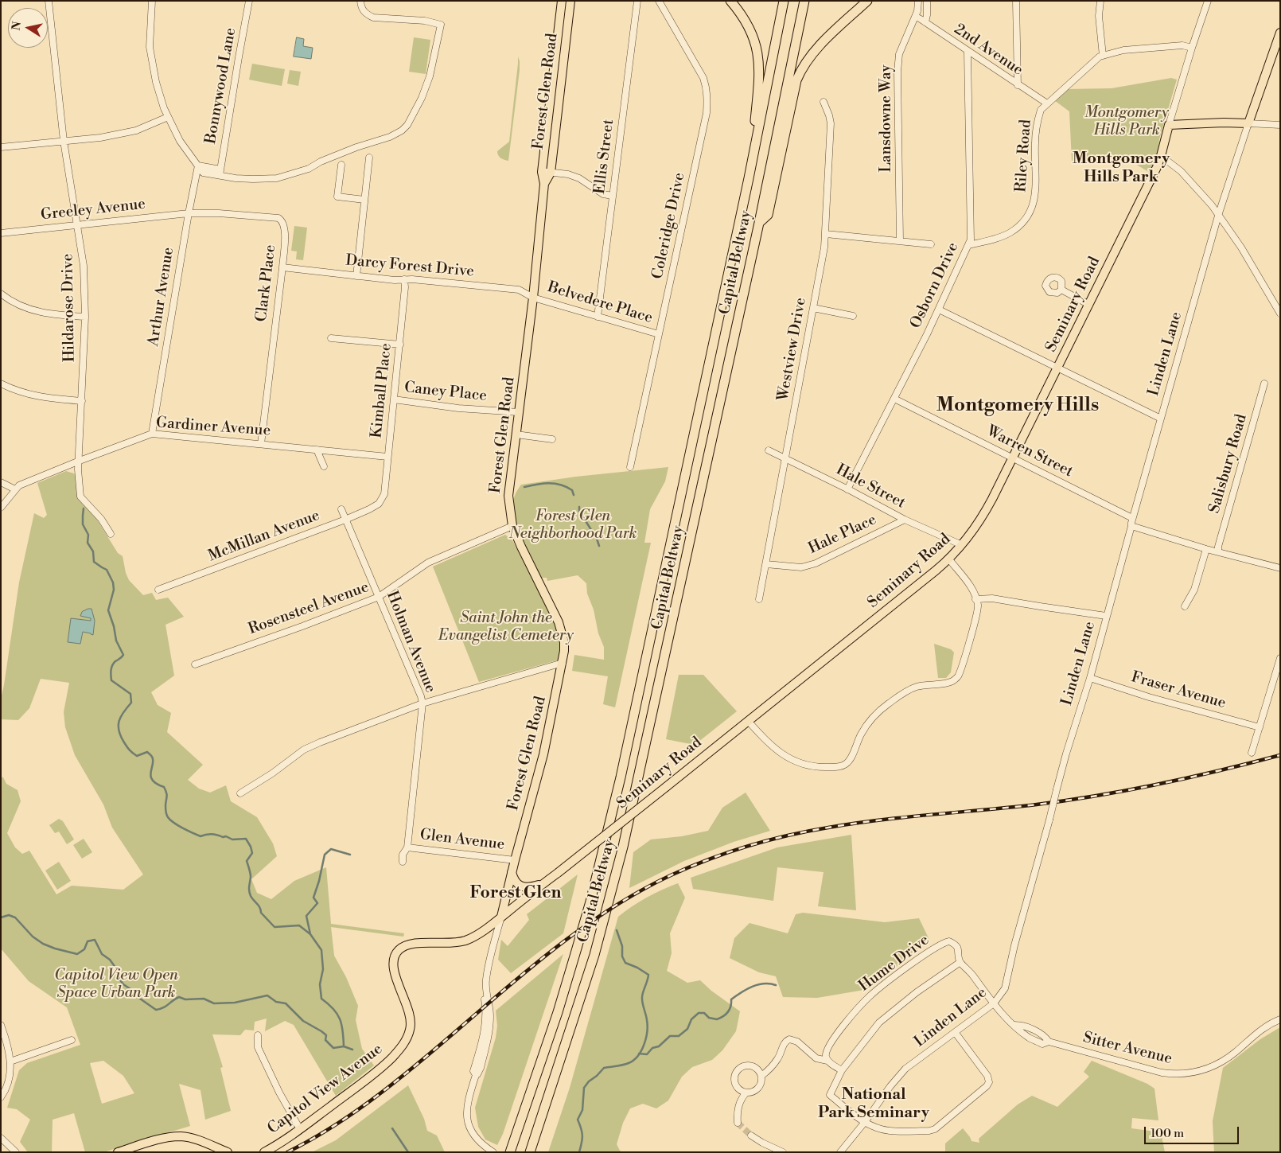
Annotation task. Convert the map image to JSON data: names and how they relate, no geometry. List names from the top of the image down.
{
  "streets": {
    "highway": ["Capital Beltway"],
    "main road": ["Forest Glen Road", "Seminary Road", "Capitol View Avenue"],
    "street": [
      "2nd Avenue",
      "Bonnywood Lane",
      "Lansdowne Way",
      "Riley Road",
      "Ellis Street",
      "Greeley Avenue",
      "Coleridge Drive",
      "Darcy Forest Drive",
      "Clark Place",
      "Osborn Drive",
      "Arthur Avenue",
      "Belvedere Place",
      "Hildarose Drive",
      "Westview Drive",
      "Linden Lane",
      "Kimball Place",
      "Caney Place",
      "Gardiner Avenue",
      "Warren Street",
      "Salisbury Road",
      "Hale Street",
      "Hale Place",
      "McMillan Avenue",
      "Rosensteel Avenue",
      "Holman Avenue",
      "Fraser Avenue",
      "Glen Avenue",
      "Hume Drive",
      "Sitter Avenue"
    ]
  },
  "crossings": [
    ["2nd Avenue", "Lansdowne Way"],
    ["2nd Avenue", "Riley Road"],
    ["2nd Avenue", "Osborn Drive"],
    ["Forest Glen Road", "Darcy Forest Drive"],
    ["Forest Glen Road", "Belvedere Place"],
    ["Forest Glen Road", "Seminary Road"],
    ["Forest Glen Road", "Caney Place"],
    ["Forest Glen Road", "Rosensteel Avenue"],
    ["Forest Glen Road", "Glen Avenue"],
    ["Forest Glen Road", "Capitol View Avenue"],
    ["Riley Road", "Osborn Drive"],
    ["Ellis Street", "Belvedere Place"],
    ["Greeley Avenue", "Clark Place"],
    ["Greeley Avenue", "Arthur Avenue"],
    ["Greeley Avenue", "Hildarose Drive"],
    ["Coleridge Drive", "Belvedere Place"],
    ["Darcy Forest Drive", "Clark Place"],
    ["Darcy Forest Drive", "Belvedere Place"],
    ["Darcy Forest Drive", "Kimball Place"],
    ["Clark Place", "Arthur Avenue"],
    ["Clark Place", "Gardiner Avenue"],
    ["Osborn Drive", "Warren Street"],
    ["Osborn Drive", "Hale Street"],
    ["Arthur Avenue", "Gardiner Avenue"],
    ["Seminary Road", "Warren Street"],
    ["Seminary Road", "Hale Street"],
    ["Seminary Road", "Capitol View Avenue"],
    ["Hildarose Drive", "Gardiner Avenue"],
    ["Westview Drive", "Hale Street"],
    ["Westview Drive", "Hale Place"],
    ["Linden Lane", "Warren Street"],
    ["Linden Lane", "Fraser Avenue"],
    ["Linden Lane", "Hume Drive"],
    ["Linden Lane", "Sitter Avenue"],
    ["Kimball Place", "Caney Place"],
    ["Kimball Place", "Gardiner Avenue"],
    ["Kimball Place", "McMillan Avenue"],
    ["Hale Street", "Hale Place"],
    ["McMillan Avenue", "Holman Avenue"],
    ["Rosensteel Avenue", "Holman Avenue"],
    ["Holman Avenue", "Glen Avenue"],
    ["Hume Drive", "Sitter Avenue"]
  ],
  "districts": [
    "Montgomery Hills Park",
    "Montgomery Hills",
    "Forest Glen",
    "National Park Seminary"
  ],
  "parks": [
    "Montgomery Hills Park",
    "Forest Glen Neighborhood Park",
    "Saint John the Evangelist Cemetery",
    "Capitol View Open Space Urban Park"
  ],
  "scale_bar": "100 m",
  "north": "left"
}
